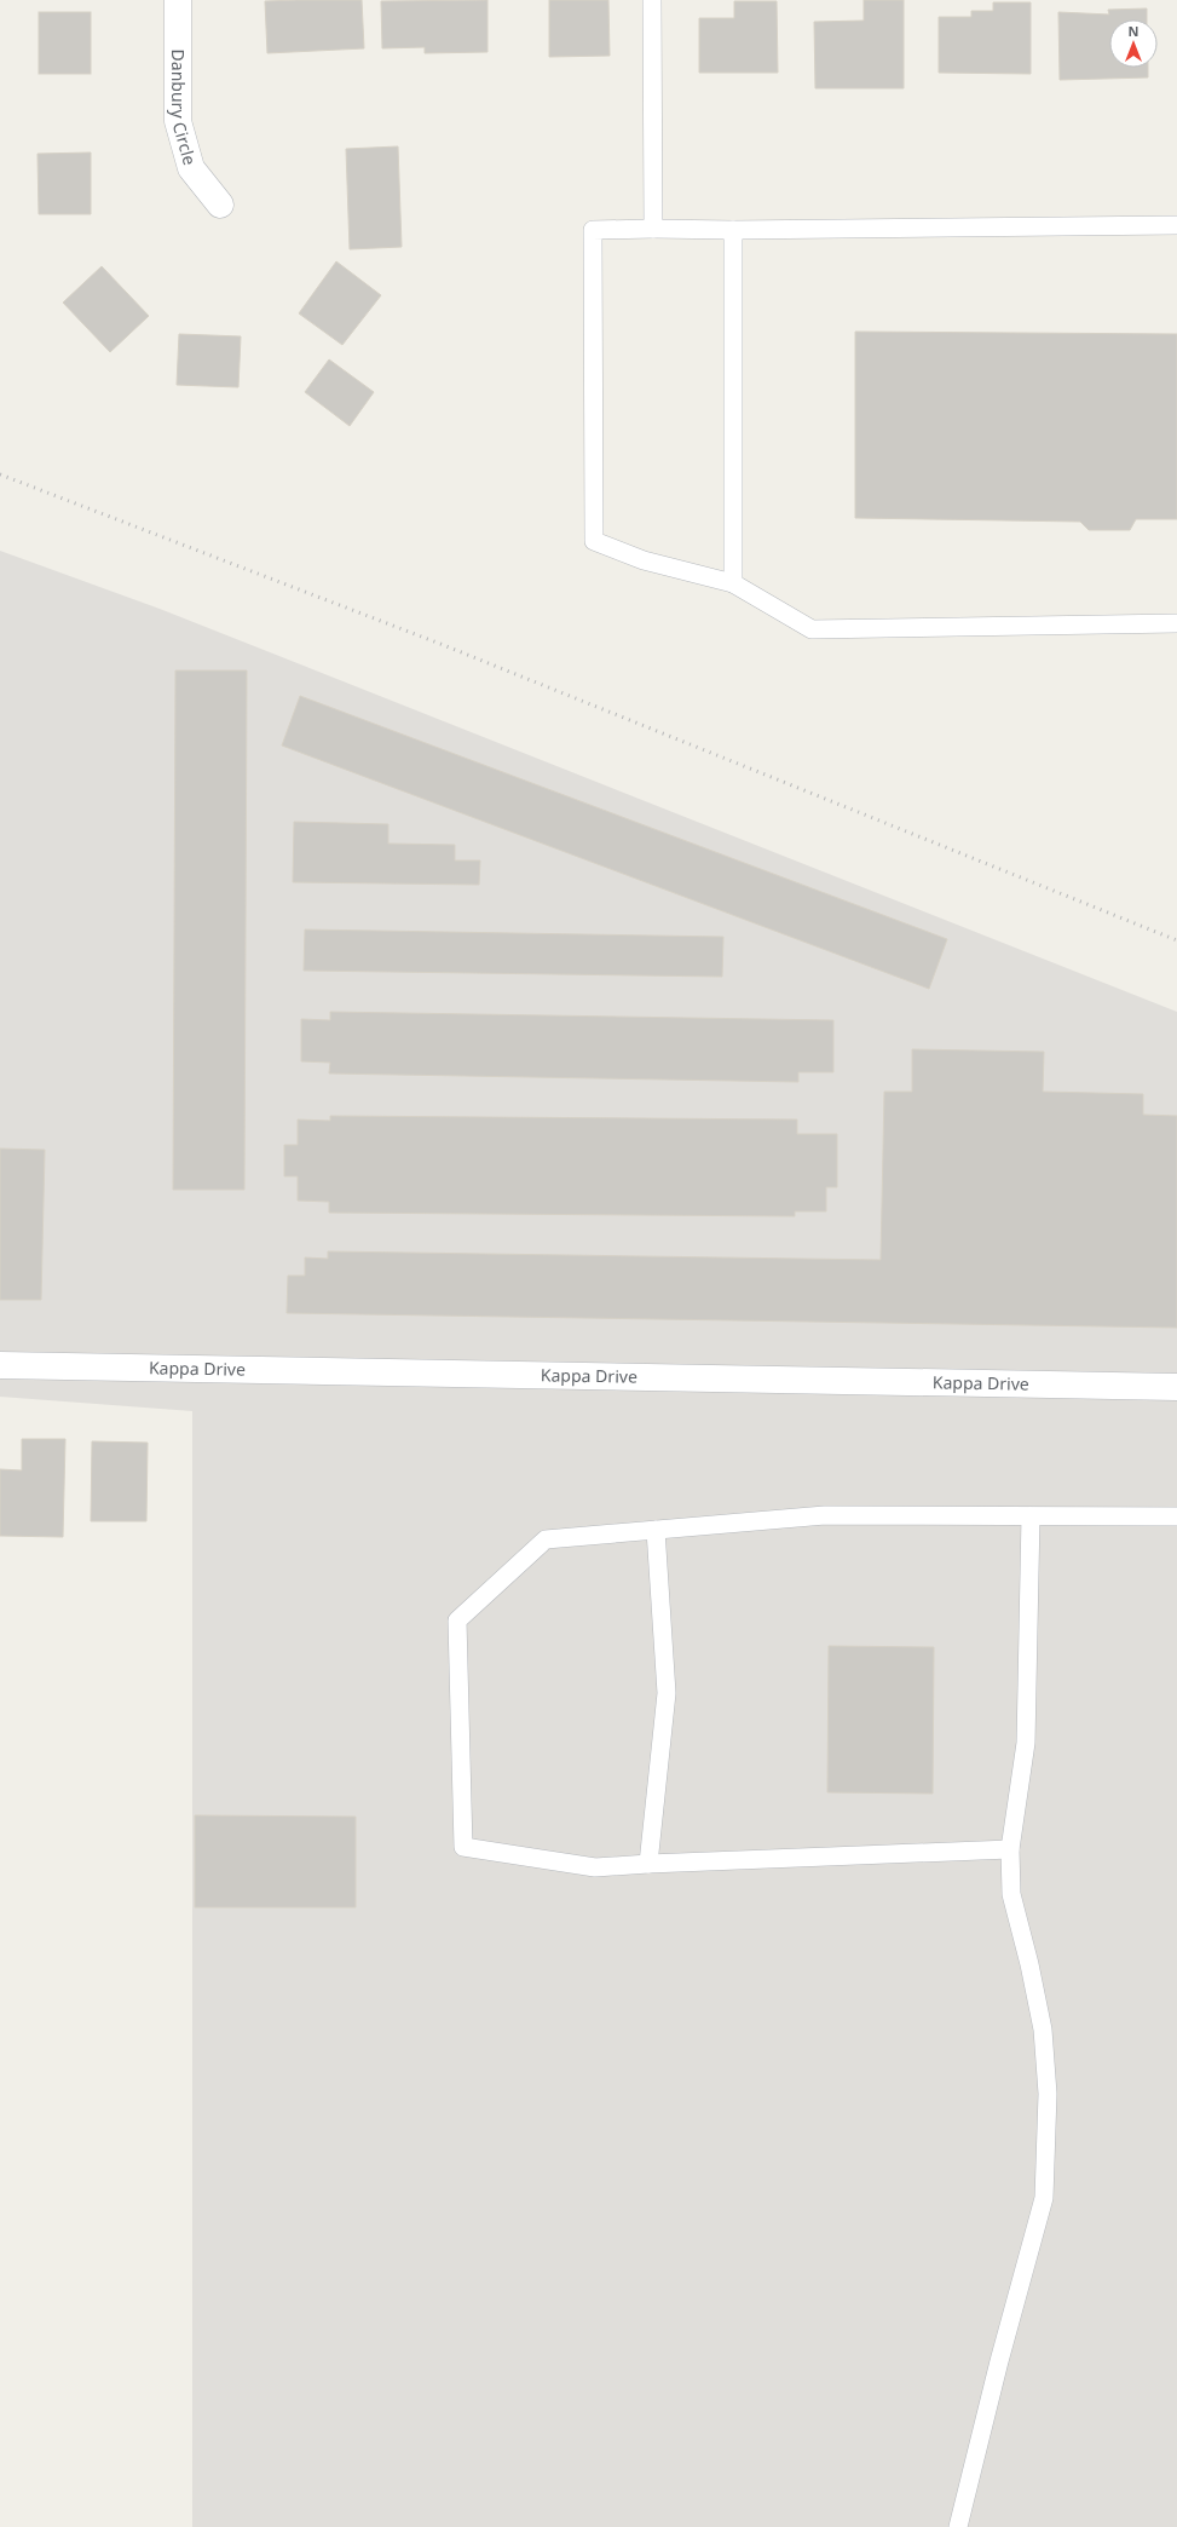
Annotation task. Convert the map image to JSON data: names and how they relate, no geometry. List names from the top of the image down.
{
  "streets": {
    "street": ["Danbury Circle", "Kappa Drive"]
  },
  "north": "top"
}
